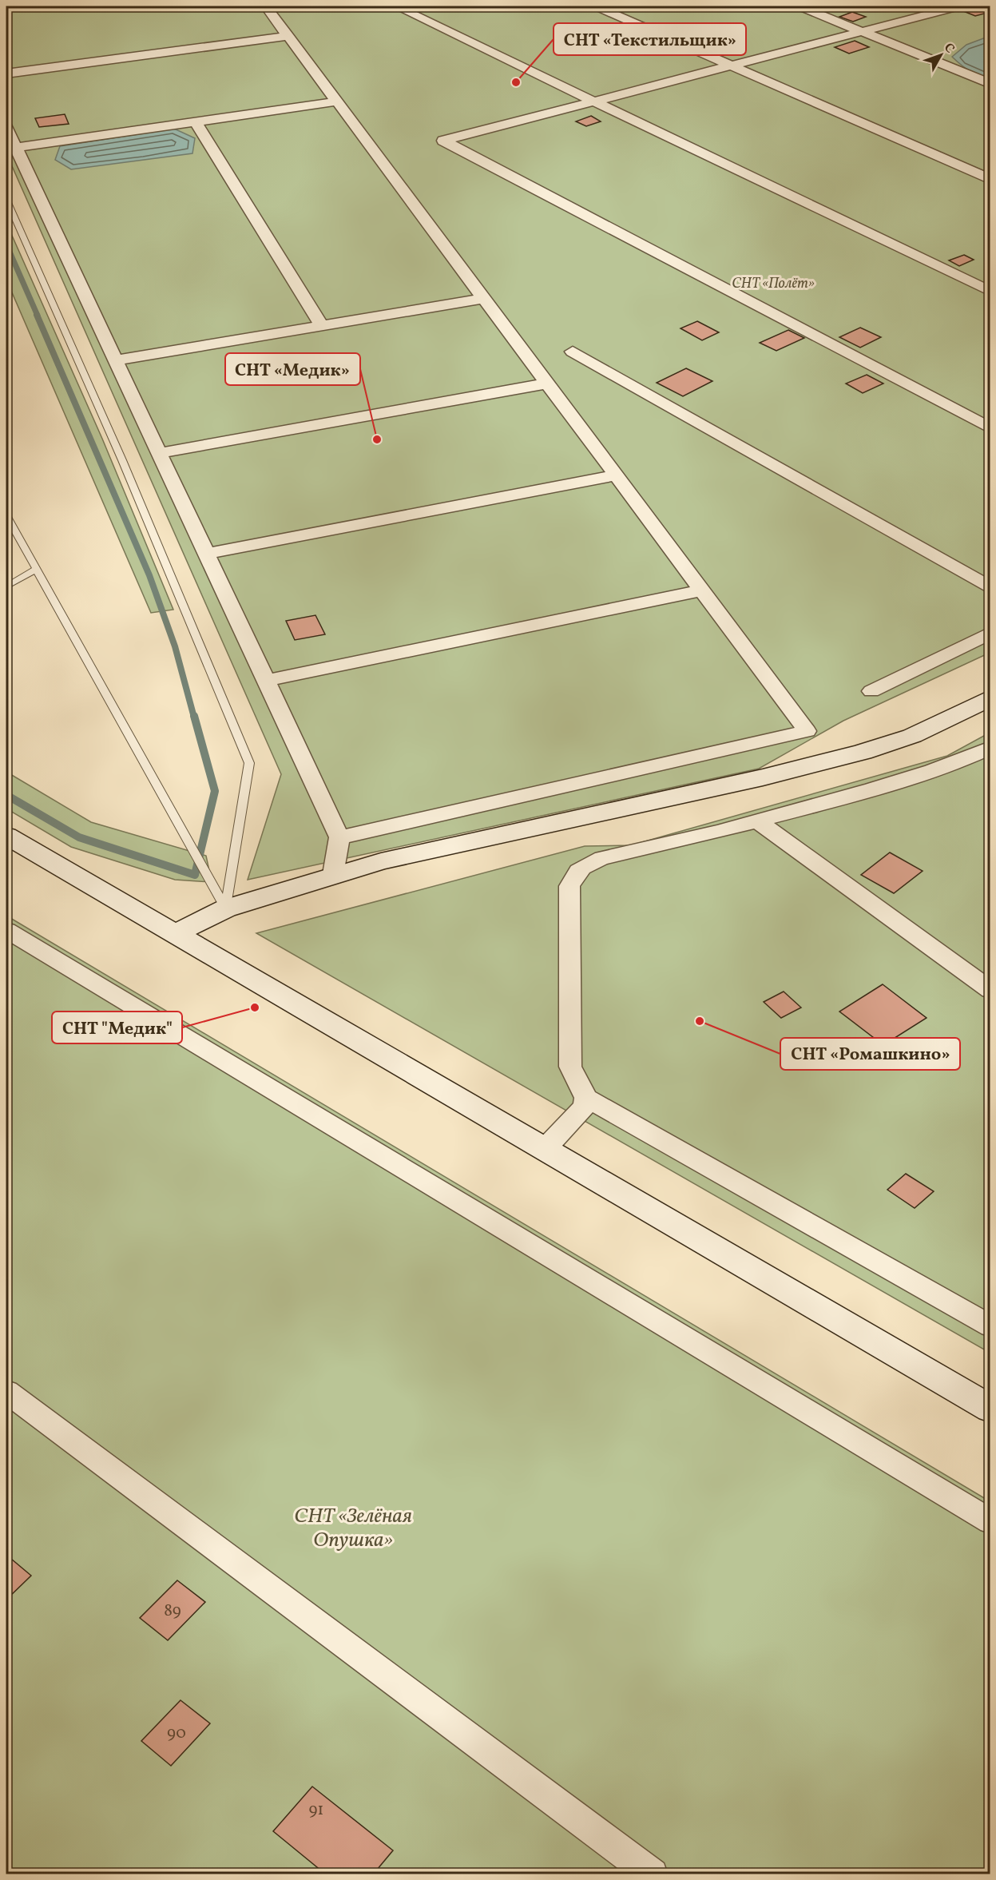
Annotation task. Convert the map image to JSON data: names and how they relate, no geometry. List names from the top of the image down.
{
  "parks": ["СНТ «Полёт»", "СНТ «Зелёная Опушка»"],
  "places": [
    "СНТ «Текстильщик»",
    "СНТ «Медик»",
    "СНТ \"Медик\"",
    "СНТ «Ромашкино»"
  ],
  "house_numbers": ["89", "90", "91"],
  "north": "top right"
}
